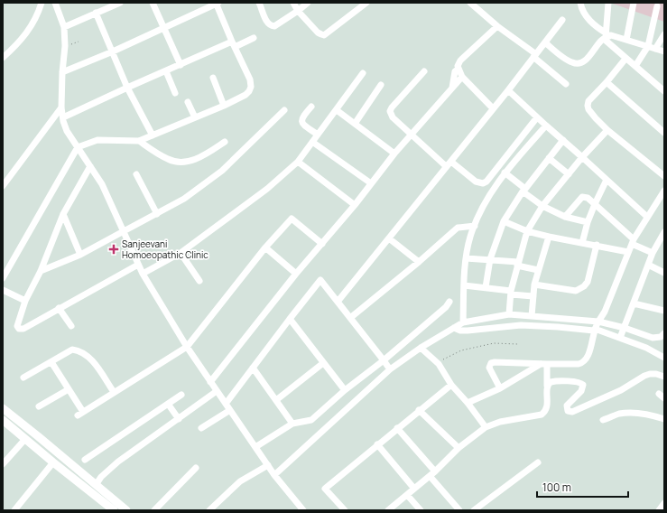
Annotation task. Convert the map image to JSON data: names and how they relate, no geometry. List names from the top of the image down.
{
  "places": {
    "health": ["Sanjeevani Homoeopathic Clinic"]
  },
  "scale_bar": "100 m"
}
